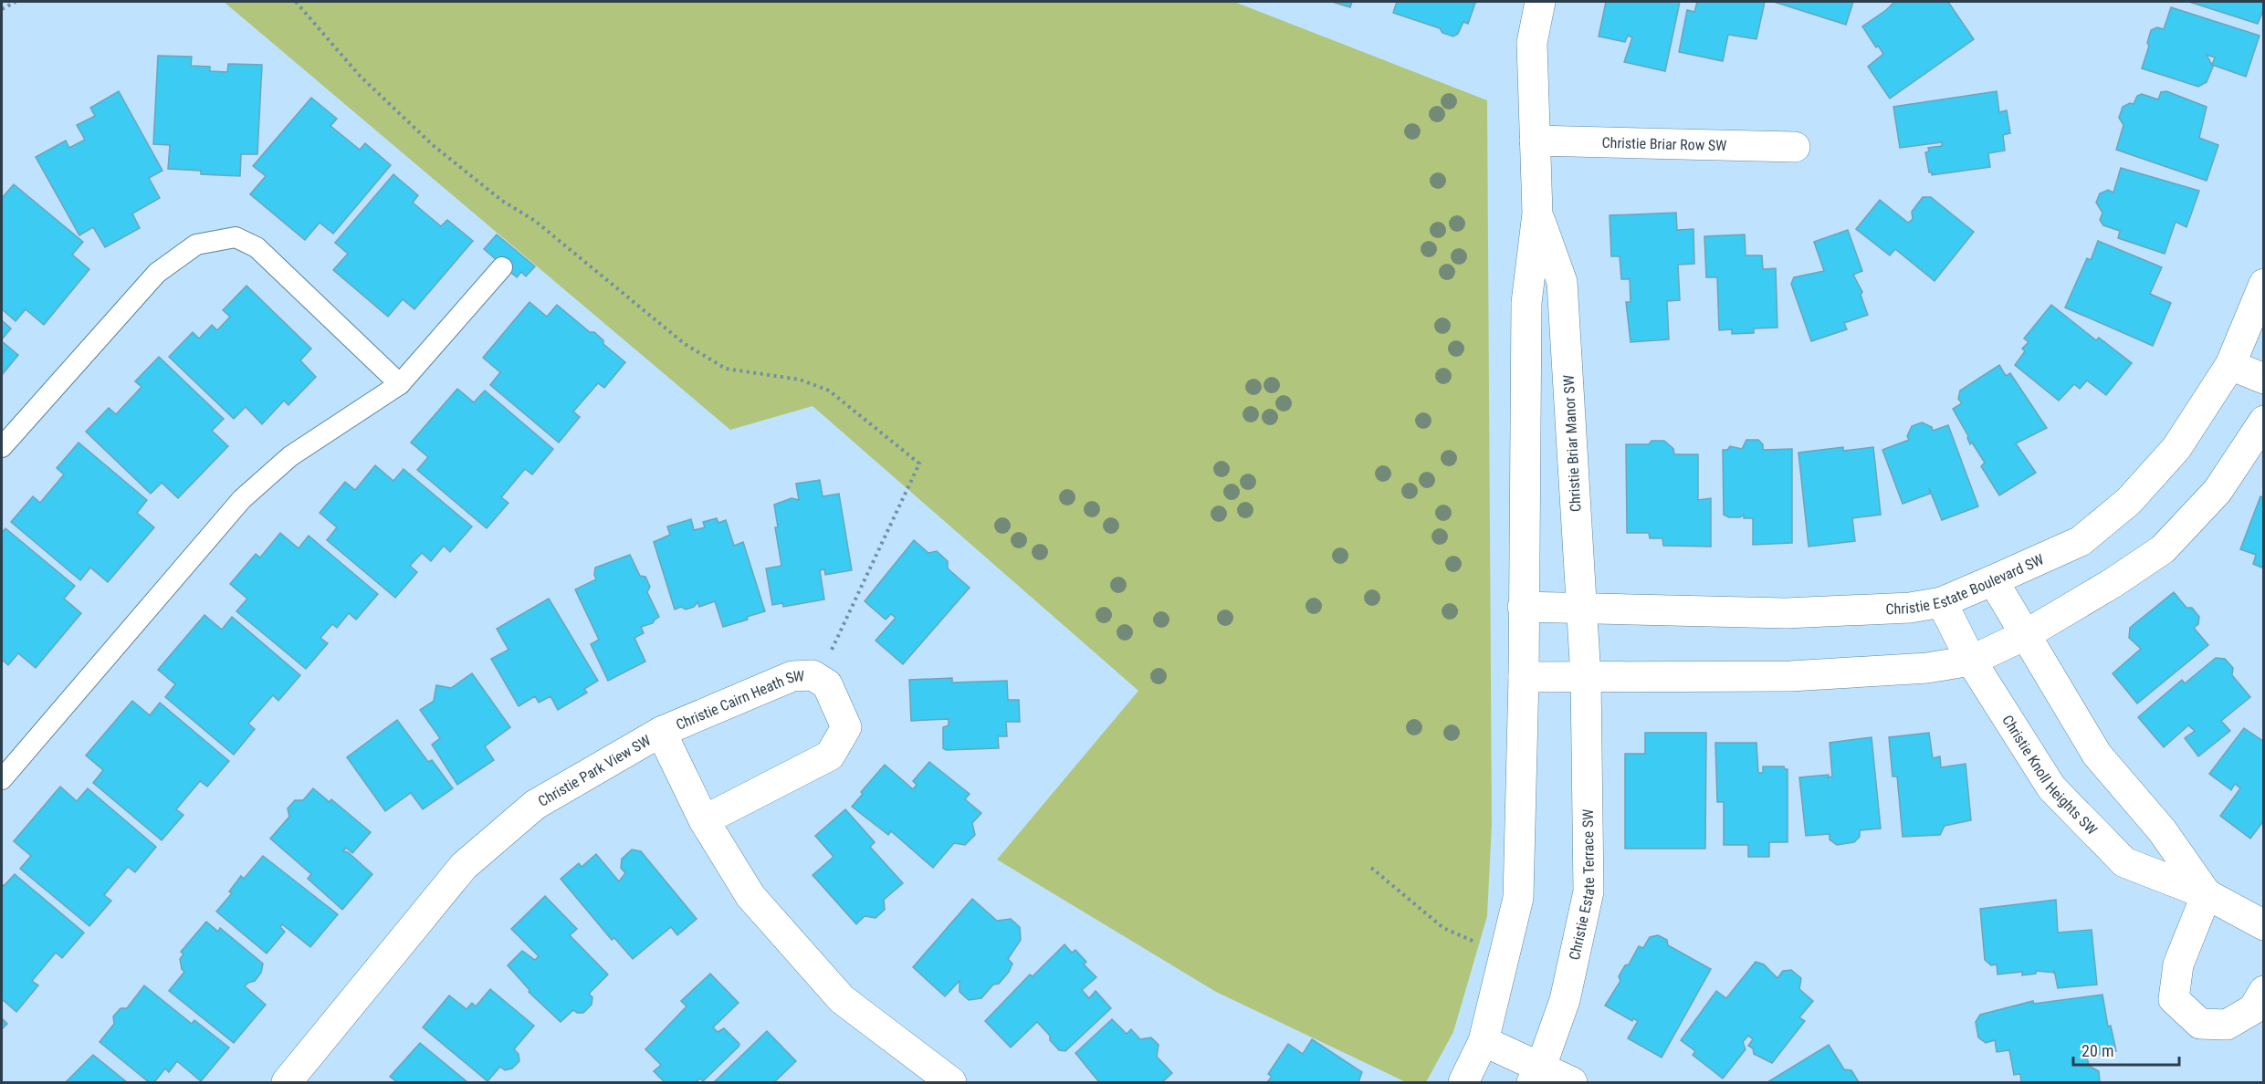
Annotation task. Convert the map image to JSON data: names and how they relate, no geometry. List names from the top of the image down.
{
  "streets": {
    "street": [
      "Christie Briar Row SW",
      "Christie Briar Manor SW",
      "Christie Estate Boulevard SW",
      "Christie Cairn Heath SW",
      "Christie Park View SW",
      "Christie Knoll Heights SW",
      "Christie Estate Terrace SW"
    ]
  },
  "crossings": [
    ["Christie Briar Row SW", "Christie Briar Manor SW"],
    ["Christie Briar Manor SW", "Christie Estate Boulevard SW"],
    ["Christie Briar Manor SW", "Christie Estate Terrace SW"],
    ["Christie Estate Boulevard SW", "Christie Knoll Heights SW"],
    ["Christie Cairn Heath SW", "Christie Park View SW"]
  ],
  "scale_bar": "20 m"
}
